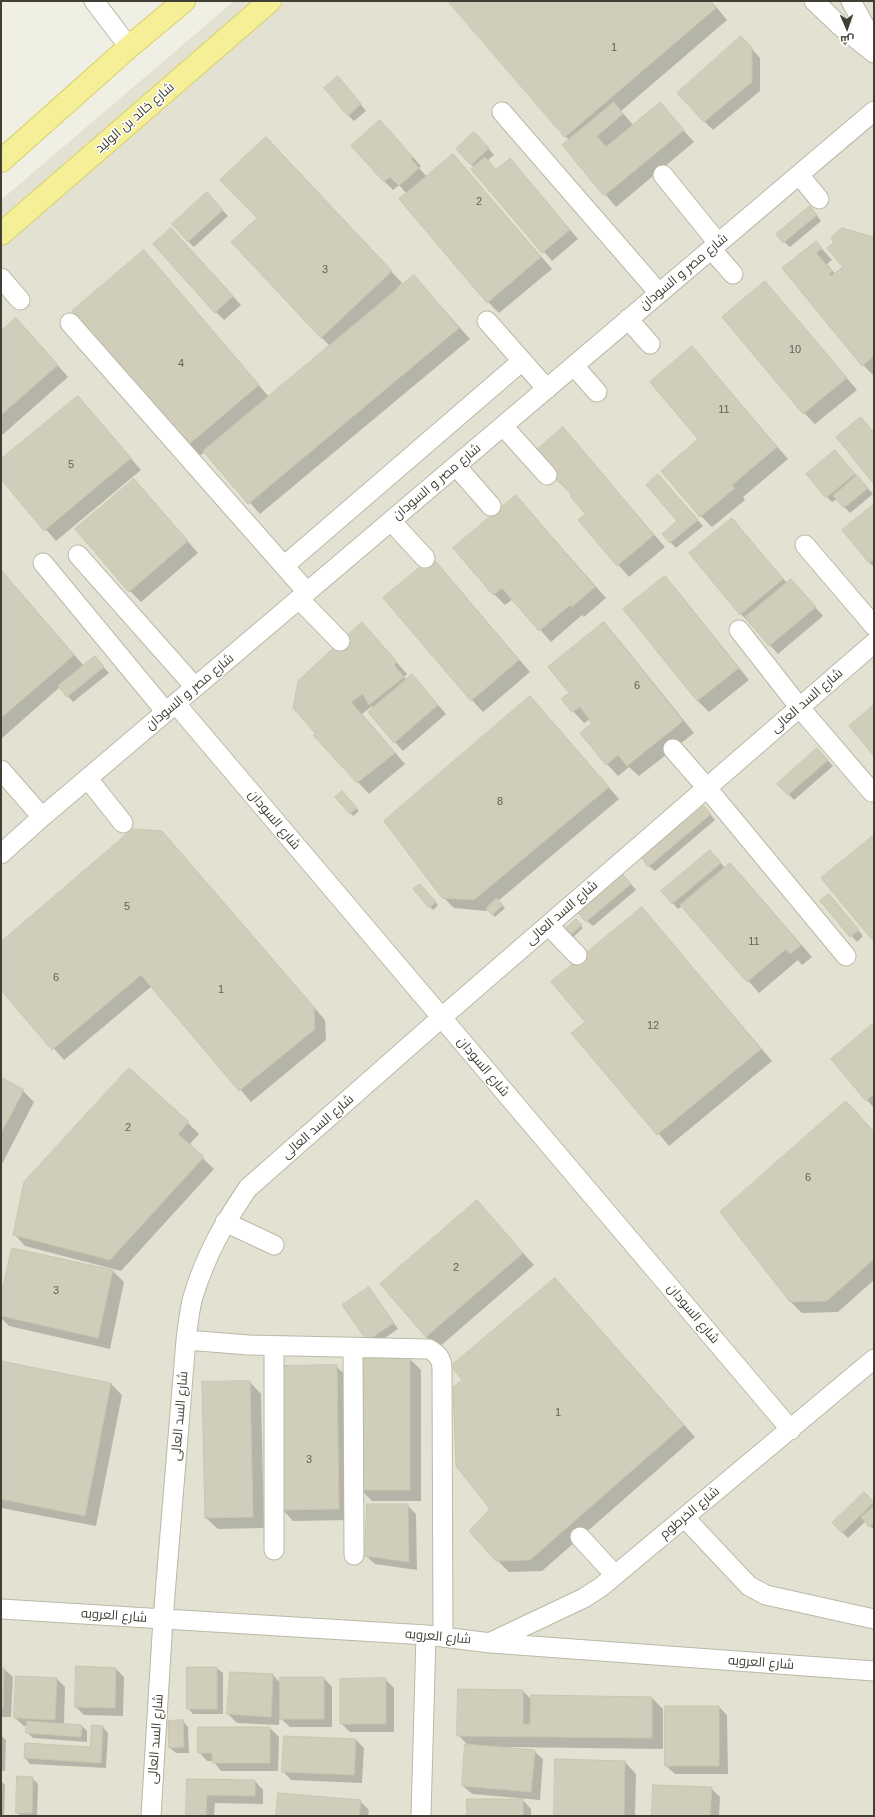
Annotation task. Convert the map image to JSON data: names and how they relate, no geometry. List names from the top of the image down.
{
  "streets": {
    "main road": ["شارع خالد بن الوليد"],
    "lane": [
      "شارع مصر و السودان",
      "شارع السد العالى",
      "شارع السودان",
      "شارع الخرطوم",
      "شارع العروبه"
    ]
  },
  "crossings": [
    ["شارع مصر و السودان", "شارع السودان"],
    ["شارع السد العالى", "شارع السودان"],
    ["شارع السد العالى", "شارع العروبه"],
    ["شارع السودان", "شارع الخرطوم"],
    ["شارع الخرطوم", "شارع العروبه"]
  ],
  "house_numbers": [
    "1",
    "2",
    "3",
    "10",
    "4",
    "11",
    "5",
    "6",
    "8",
    "5",
    "11",
    "6",
    "1",
    "12",
    "2",
    "6",
    "2",
    "3",
    "1",
    "3"
  ],
  "north": "bottom"
}
